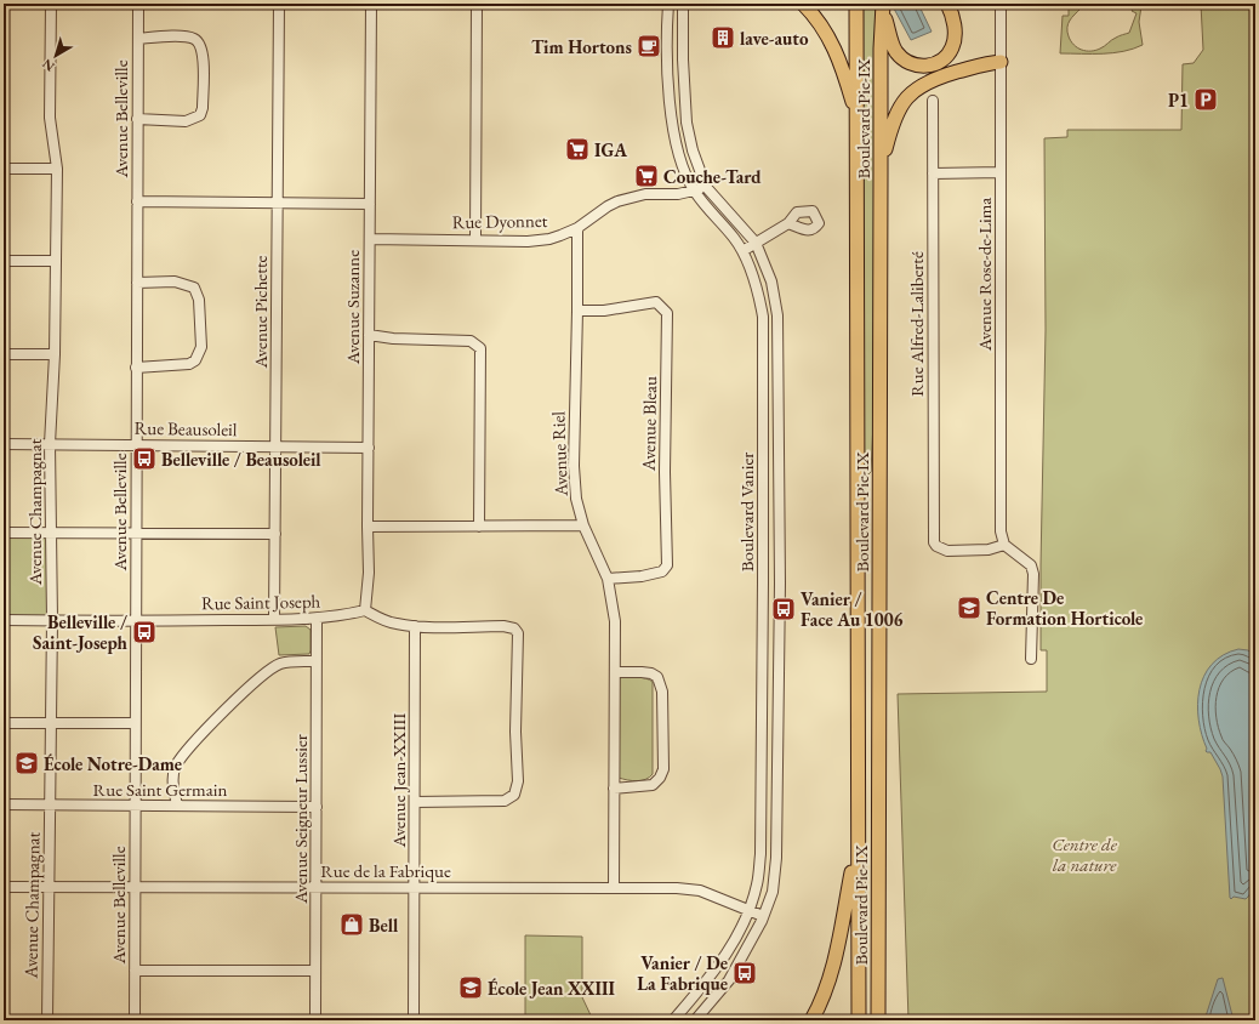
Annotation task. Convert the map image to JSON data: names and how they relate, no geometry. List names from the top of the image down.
{
  "streets": {
    "highway": ["Boulevard Pie-IX"],
    "street": [
      "Avenue Belleville",
      "Rue Dyonnet",
      "Avenue Rose-de-Lima",
      "Avenue Suzanne",
      "Avenue Pichette",
      "Rue Alfred-Laliberté",
      "Avenue Bleau",
      "Rue Beausoleil",
      "Avenue Riel",
      "Avenue Champagnat",
      "Boulevard Vanier",
      "Rue Saint Joseph",
      "Avenue Jean-XXIII",
      "Rue Saint Germain",
      "Avenue Seigneur Lussier",
      "Rue de la Fabrique"
    ]
  },
  "crossings": [
    ["Avenue Belleville", "Rue Beausoleil"],
    ["Avenue Belleville", "Rue Saint Joseph"],
    ["Avenue Belleville", "Rue Saint Germain"],
    ["Avenue Belleville", "Rue de la Fabrique"],
    ["Rue Dyonnet", "Avenue Suzanne"],
    ["Rue Dyonnet", "Avenue Riel"],
    ["Rue Dyonnet", "Boulevard Vanier"],
    ["Avenue Rose-de-Lima", "Rue Alfred-Laliberté"],
    ["Avenue Suzanne", "Rue Beausoleil"],
    ["Avenue Suzanne", "Rue Saint Joseph"],
    ["Avenue Pichette", "Rue Beausoleil"],
    ["Avenue Pichette", "Rue Saint Joseph"],
    ["Avenue Bleau", "Avenue Riel"],
    ["Rue Beausoleil", "Avenue Champagnat"],
    ["Avenue Riel", "Rue de la Fabrique"],
    ["Avenue Champagnat", "Rue Saint Joseph"],
    ["Avenue Champagnat", "Rue Saint Germain"],
    ["Avenue Champagnat", "Rue de la Fabrique"],
    ["Boulevard Vanier", "Rue de la Fabrique"],
    ["Rue Saint Joseph", "Avenue Seigneur Lussier"],
    ["Avenue Jean-XXIII", "Rue de la Fabrique"],
    ["Rue Saint Germain", "Avenue Seigneur Lussier"],
    ["Avenue Seigneur Lussier", "Rue de la Fabrique"]
  ],
  "parks": ["Centre de la nature"],
  "places": {
    "building": ["lave-auto"],
    "cafe": ["Tim Hortons"],
    "parking": ["P1"],
    "supermarket": ["IGA", "Couche-Tard"],
    "bus stop": [
      "Belleville / Beausoleil",
      "Vanier / Face Au 1006",
      "Belleville / Saint-Joseph",
      "Vanier / De La Fabrique"
    ],
    "school or university": ["Centre De Formation Horticole", "École Notre-Dame", "École Jean XXIII"],
    "shop": ["Bell"]
  },
  "north": "bottom left"
}
